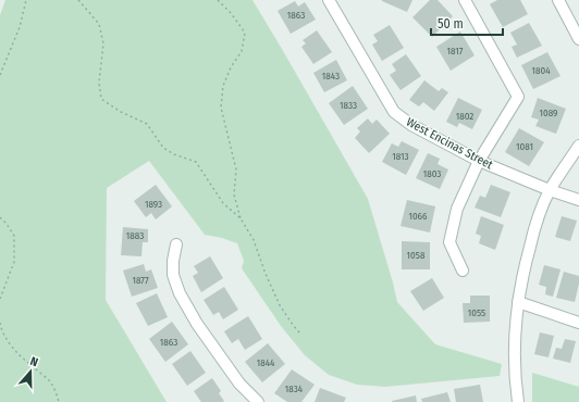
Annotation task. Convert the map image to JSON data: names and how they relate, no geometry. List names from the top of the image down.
{
  "streets": {
    "street": ["West Encinas Street"]
  },
  "house_numbers": [
    "1863",
    "1817",
    "1804",
    "1843",
    "1833",
    "1089",
    "1802",
    "1081",
    "1813",
    "1803",
    "1893",
    "1066",
    "1883",
    "1058",
    "1877",
    "1055",
    "1863",
    "1844",
    "1834"
  ],
  "scale_bar": "50 m",
  "north": "top"
}
